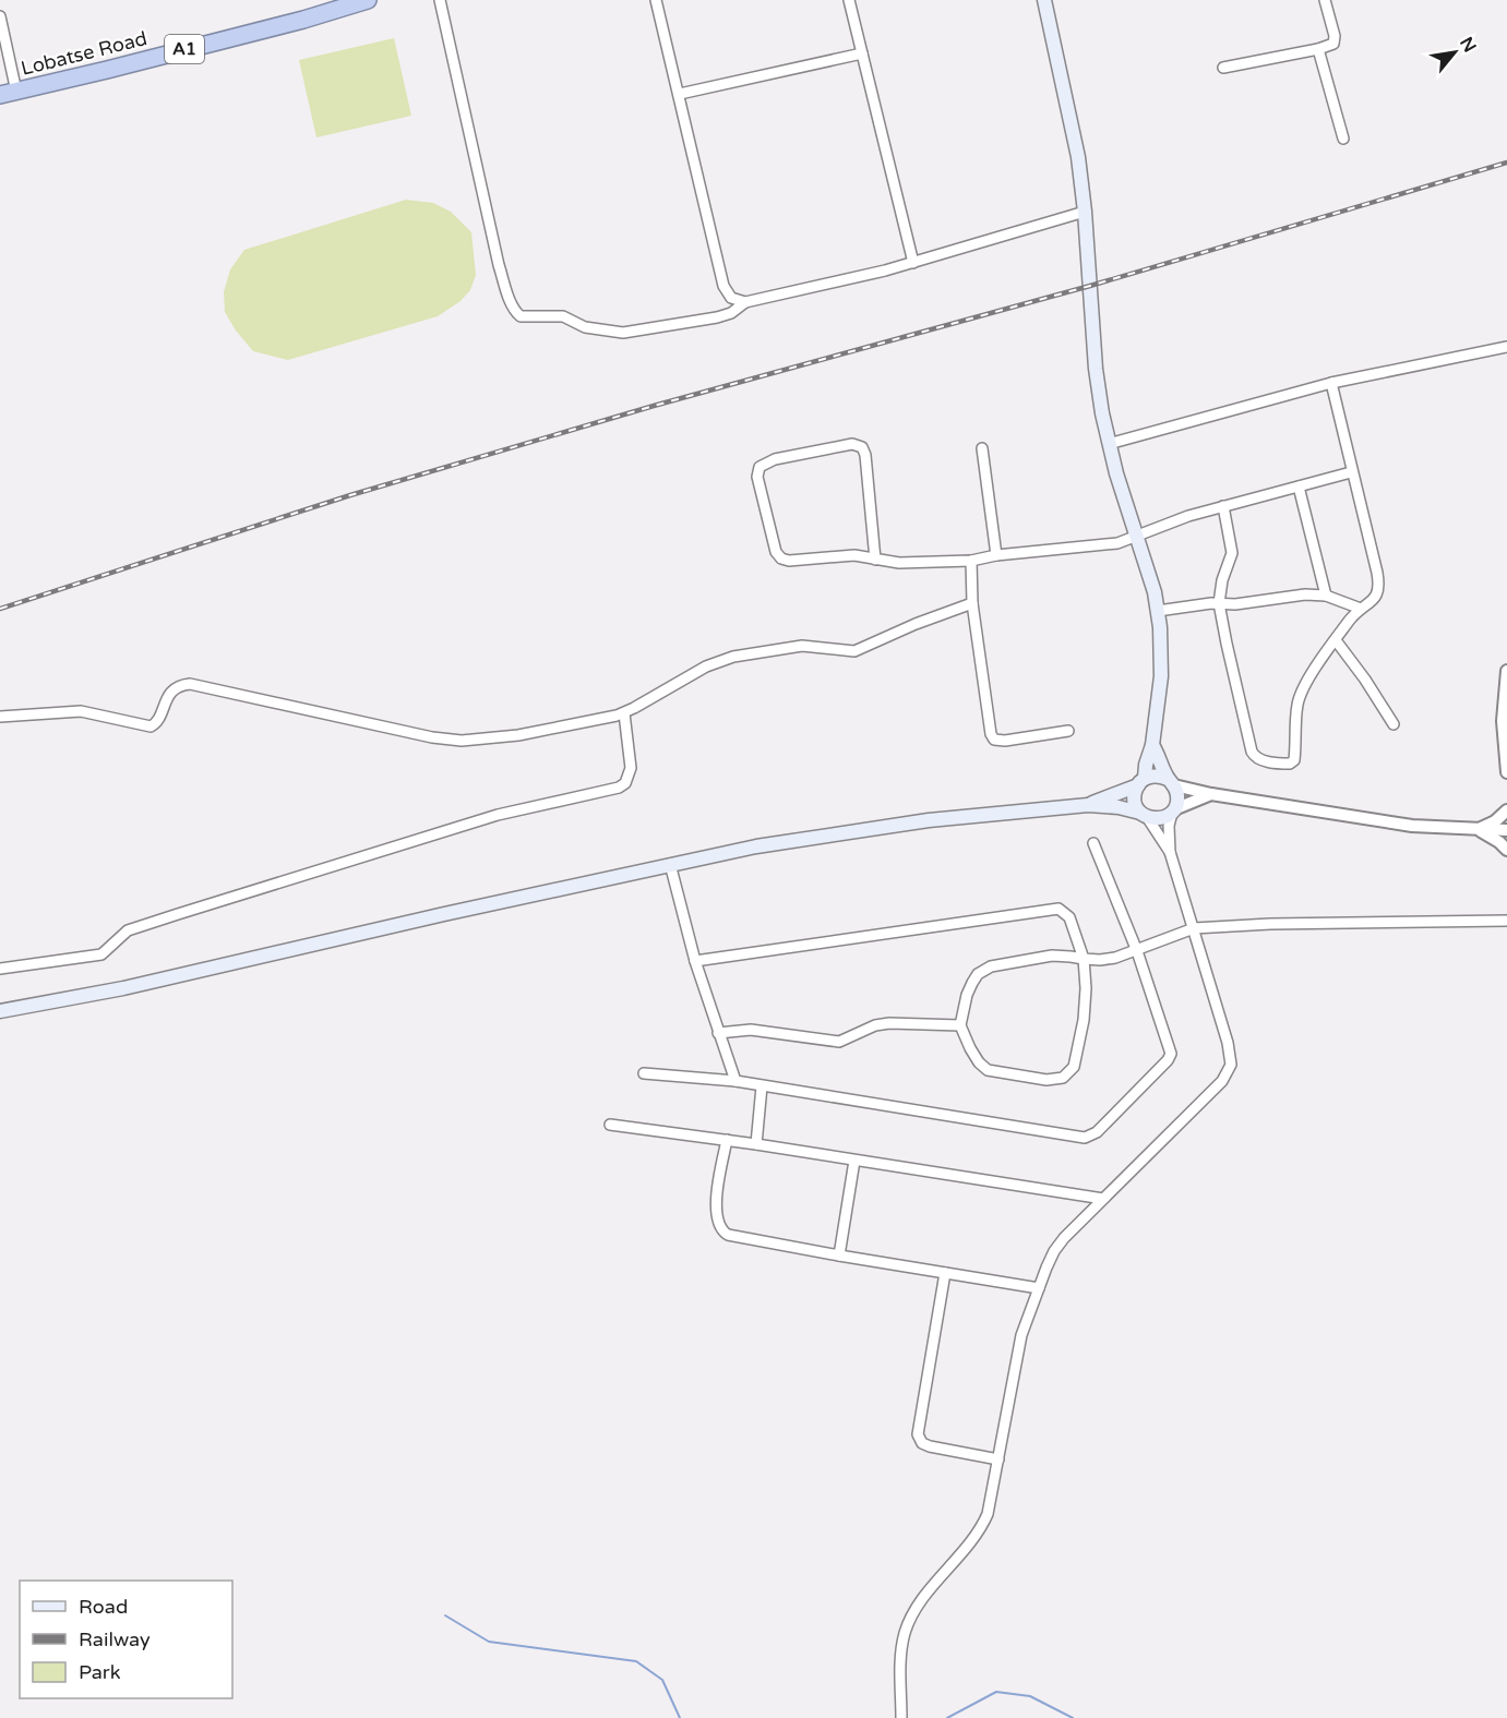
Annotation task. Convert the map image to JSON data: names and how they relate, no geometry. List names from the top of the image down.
{
  "streets": {
    "highway": ["A1", "Lobatse Road"]
  },
  "legend": ["Road", "Railway", "Park"],
  "north": "top right"
}
